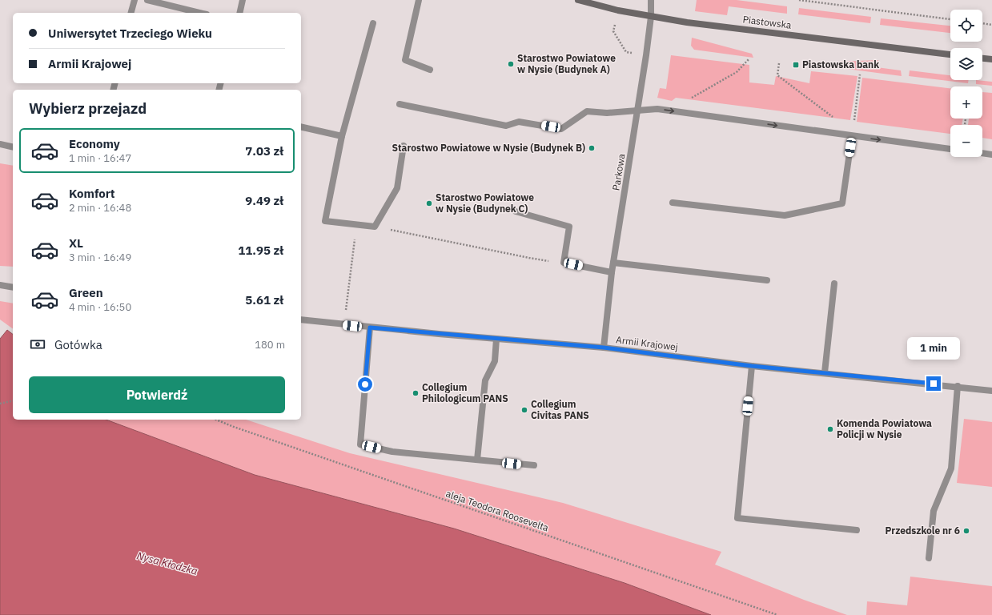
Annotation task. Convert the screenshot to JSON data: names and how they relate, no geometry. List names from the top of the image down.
{
  "streets": {
    "street": ["Piastowska", "Parkowa", "Armii Krajowej"],
    "path": ["aleja Teodora Roosevelta"]
  },
  "crossings": [
    ["Piastowska", "Parkowa"],
    ["Parkowa", "Armii Krajowej"]
  ],
  "water": ["Nysa Kłodzka"],
  "places": {
    "other": [
      "Starostwo Powiatowe w Nysie (Budynek A)",
      "Starostwo Powiatowe w Nysie (Budynek B)",
      "Starostwo Powiatowe w Nysie (Budynek C)",
      "Collegium Philologicum PANS",
      "Collegium Civitas PANS",
      "Komenda Powiatowa Policji w Nysie",
      "Przedszkole nr 6"
    ],
    "transit": ["Piastowska bank"]
  },
  "page": {
    "map_buttons": ["+", "−"],
    "banner": ["Uniwersytet Trzeciego Wieku", "Armii Krajowej"],
    "heading": "Wybierz przejazd",
    "list": [
      {
        "name": "Economy",
        "note": "1 min · 16:47",
        "value": "7.03 zł"
      },
      {
        "name": "Komfort",
        "note": "2 min · 16:48",
        "value": "9.49 zł"
      },
      {
        "name": "XL",
        "note": "3 min · 16:49",
        "value": "11.95 zł"
      },
      {
        "name": "Green",
        "note": "4 min · 16:50",
        "value": "5.61 zł"
      }
    ],
    "pay": ["Gotówka", "180 m"],
    "bubble": "1 min",
    "buttons": "Potwierdź"
  }
}
